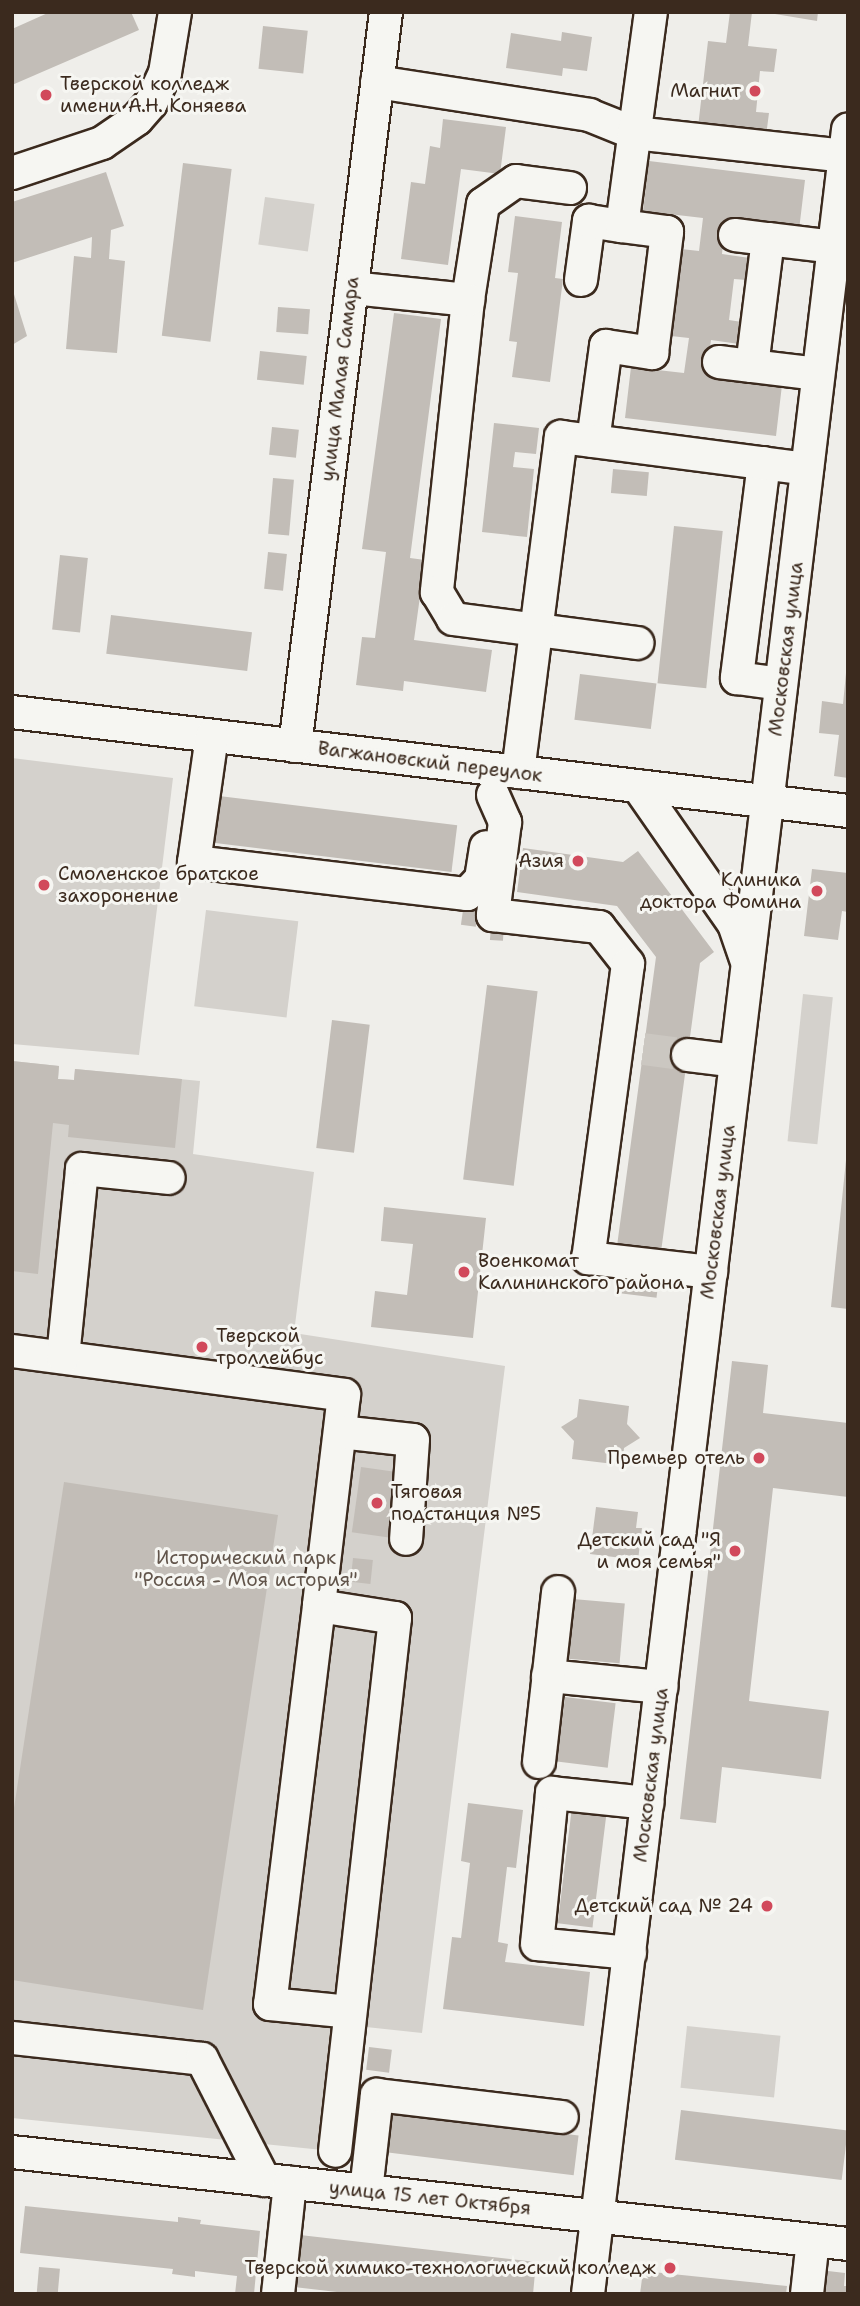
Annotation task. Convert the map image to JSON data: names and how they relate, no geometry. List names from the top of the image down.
{
  "streets": {
    "street": [
      "улица Малая Самара",
      "Московская улица",
      "Вагжановский переулок",
      "улица 15 лет Октября"
    ]
  },
  "crossings": [
    ["улица Малая Самара", "Вагжановский переулок"],
    ["Московская улица", "Вагжановский переулок"],
    ["Московская улица", "улица 15 лет Октября"]
  ],
  "parks": ["Исторический парк \"Россия - Моя история\""],
  "places": [
    "Магнит",
    "Тверской колледж имени А.Н. Коняева",
    "Азия",
    "Смоленское братское захоронение",
    "Клиника доктора Фомина",
    "Военкомат Калининского района",
    "Тверской троллейбус",
    "Премьер отель",
    "Тяговая подстанция №5",
    "Детский сад \"Я и моя семья\"",
    "Детский сад № 24",
    "Тверской химико-технологический колледж"
  ]
}
